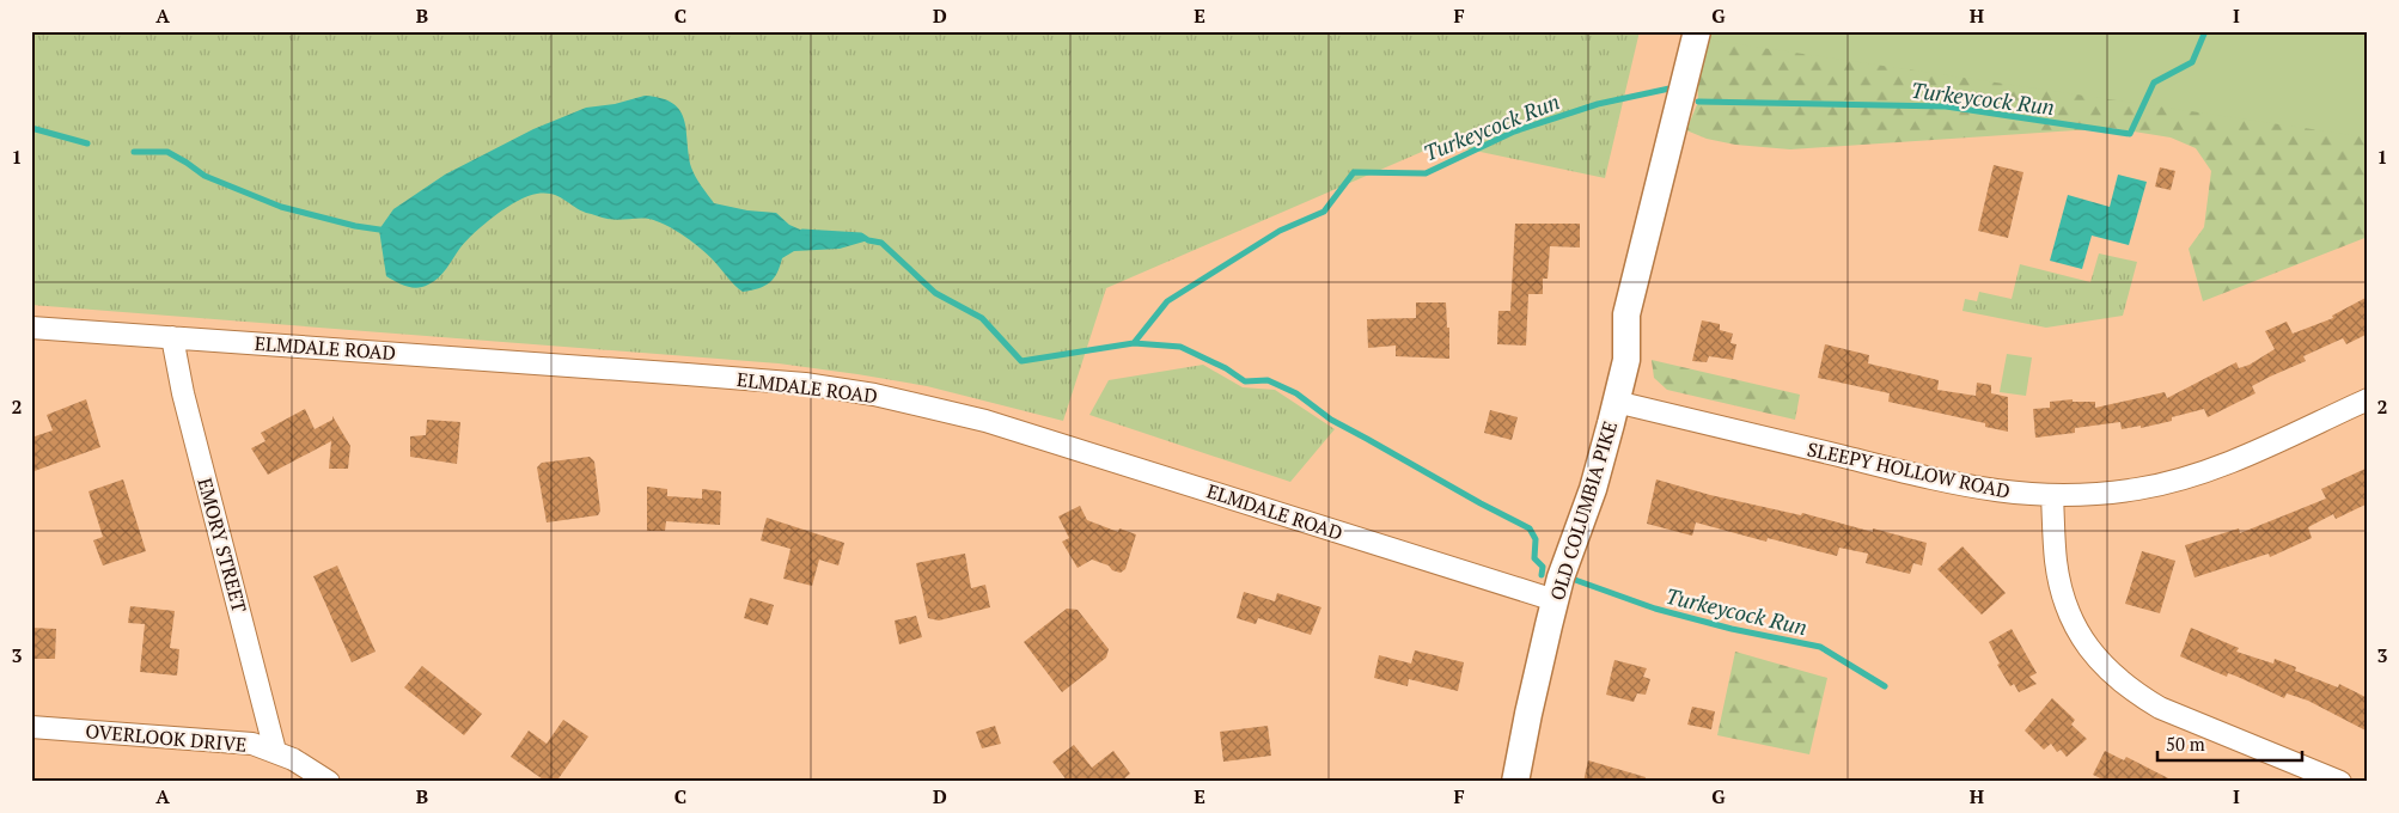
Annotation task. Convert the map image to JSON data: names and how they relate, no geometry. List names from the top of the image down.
{
  "streets": {
    "street": [
      "ELMDALE ROAD",
      "SLEEPY HOLLOW ROAD",
      "OLD COLUMBIA PIKE",
      "EMORY STREET",
      "OVERLOOK DRIVE"
    ]
  },
  "crossings": [
    ["ELMDALE ROAD", "OLD COLUMBIA PIKE"],
    ["ELMDALE ROAD", "EMORY STREET"],
    ["SLEEPY HOLLOW ROAD", "OLD COLUMBIA PIKE"],
    ["EMORY STREET", "OVERLOOK DRIVE"]
  ],
  "water": ["Turkeycock Run"],
  "scale_bar": "50 m",
  "grid": {
    "columns": [
      "A",
      "B",
      "C",
      "D",
      "E",
      "F",
      "G",
      "H",
      "I"
    ],
    "rows": ["1", "2", "3"]
  }
}
